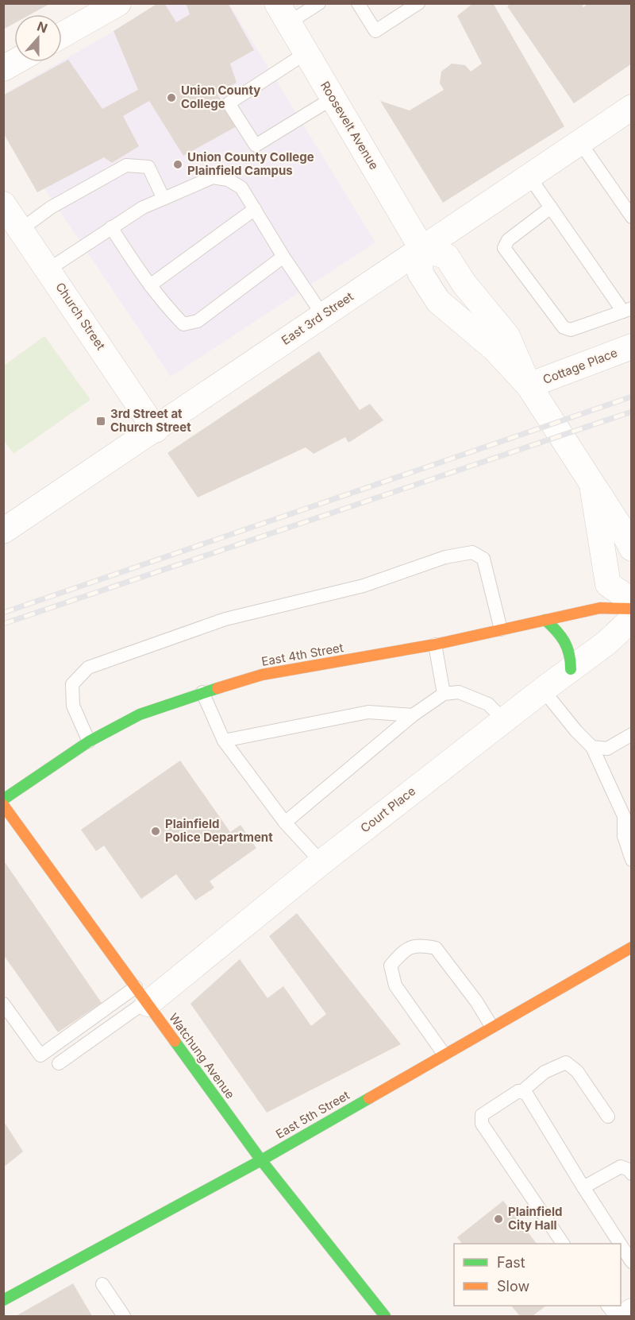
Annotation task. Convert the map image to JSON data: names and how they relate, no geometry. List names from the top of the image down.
{
  "streets": {
    "main road": ["East 4th Street", "Watchung Avenue", "East 5th Street"],
    "street": [
      "Roosevelt Avenue",
      "Church Street",
      "East 3rd Street",
      "Cottage Place",
      "Court Place"
    ]
  },
  "crossings": [
    ["Roosevelt Avenue", "East 3rd Street"],
    ["Church Street", "East 3rd Street"],
    ["Court Place", "Watchung Avenue"],
    ["Watchung Avenue", "East 5th Street"]
  ],
  "places": {
    "other": [
      "Union County College",
      "Union County College Plainfield Campus",
      "Plainfield Police Department",
      "Plainfield City Hall"
    ],
    "transit": ["3rd Street at Church Street"]
  },
  "legend": ["Fast", "Slow"],
  "north": "top"
}
